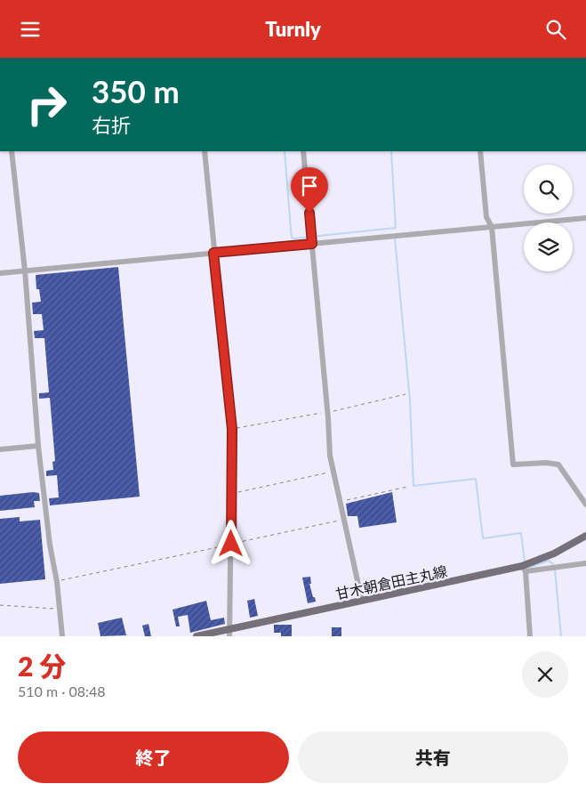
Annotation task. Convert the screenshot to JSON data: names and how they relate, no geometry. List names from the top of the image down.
{
  "streets": {
    "main road": ["甘木朝倉田主丸線"]
  },
  "page": {
    "header": "Turnly",
    "turn": ["350 m", "右折"],
    "heading": ["2 分", "510 m · 08:48"],
    "buttons": ["終了", "共有"]
  }
}
